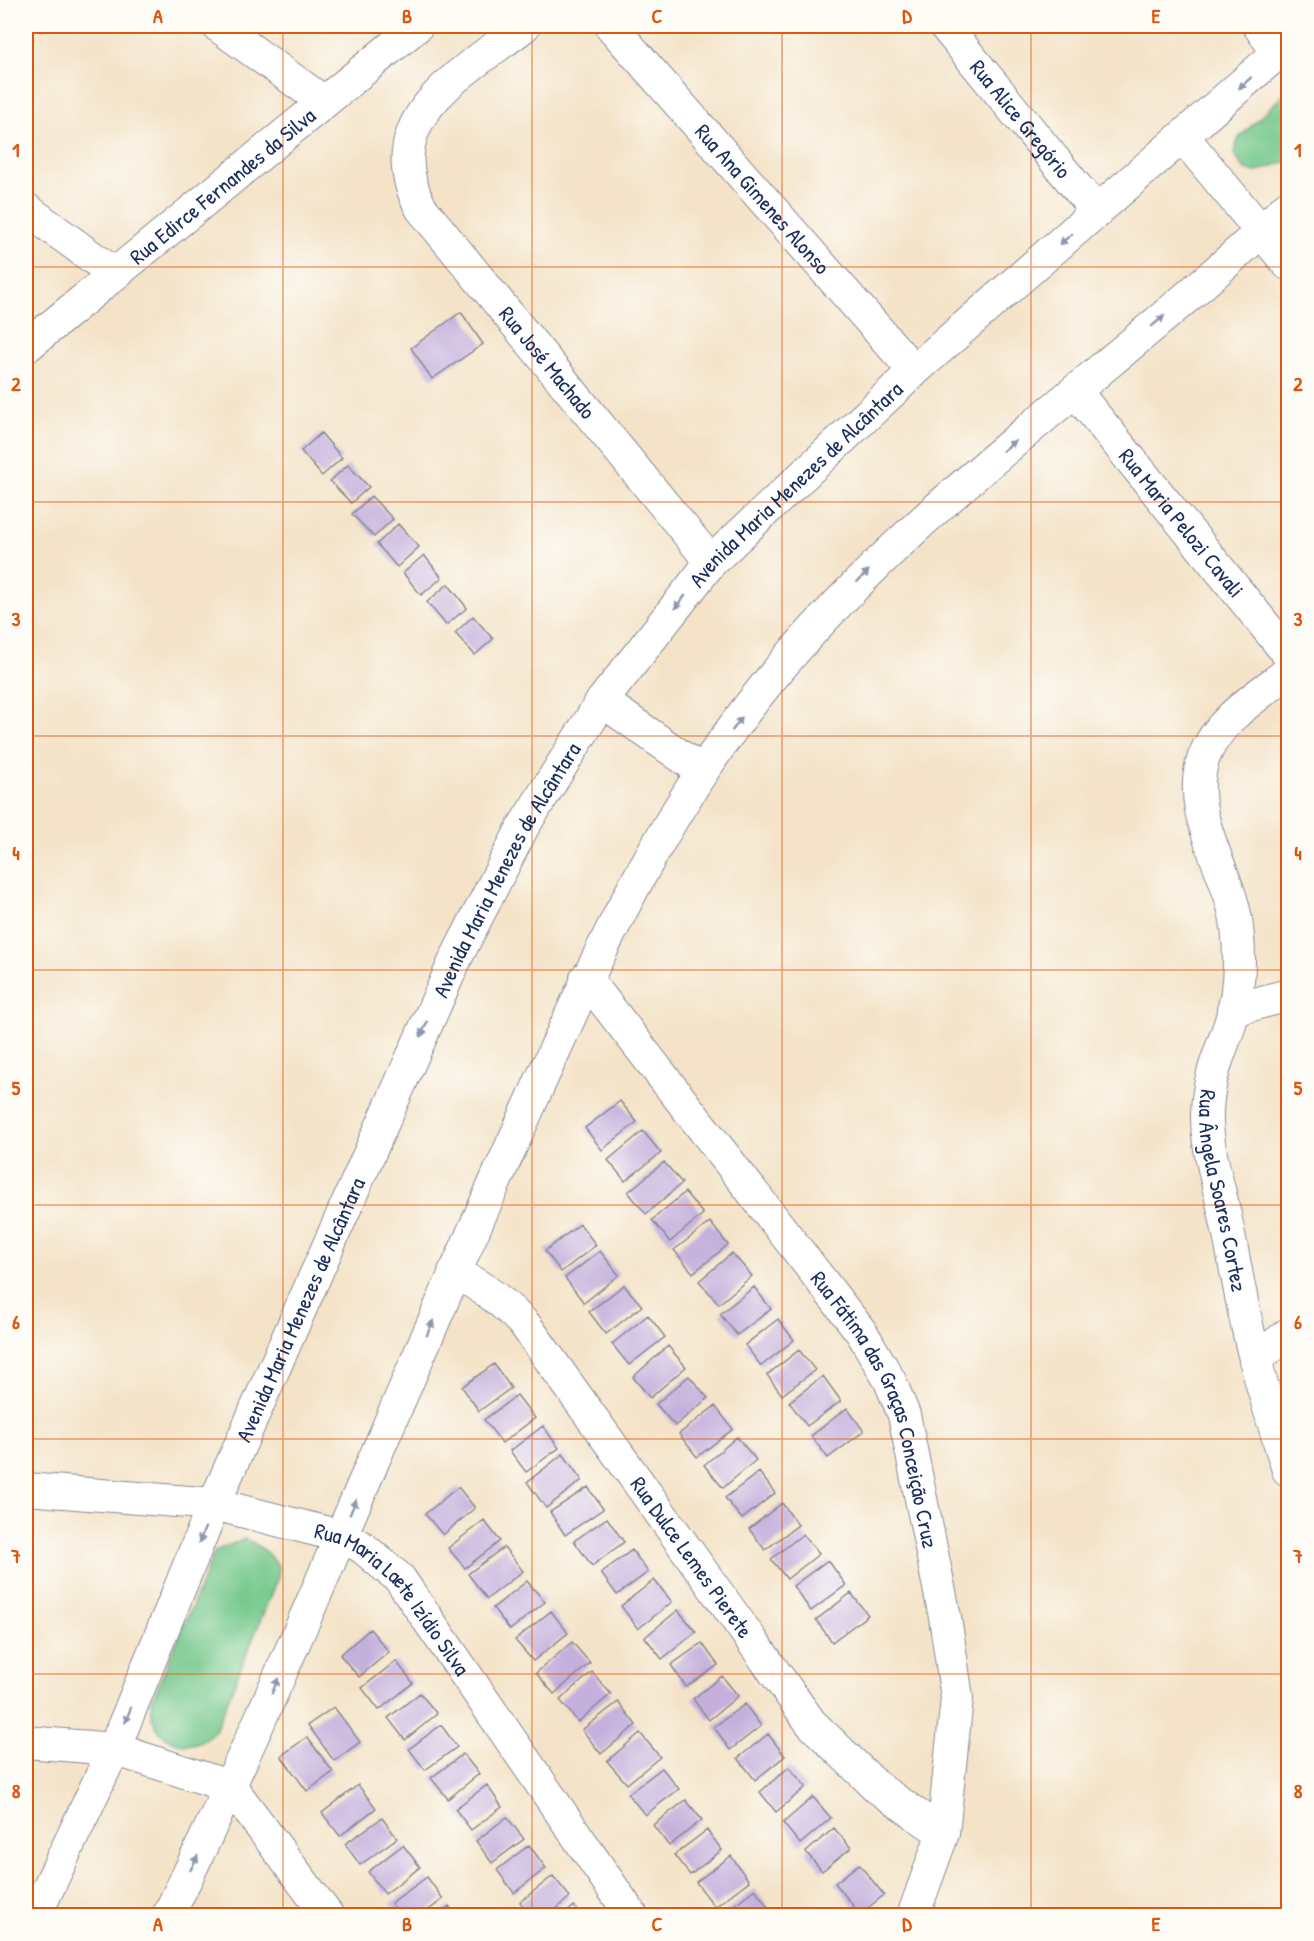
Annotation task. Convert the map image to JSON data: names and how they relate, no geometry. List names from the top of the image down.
{
  "streets": {
    "street": [
      "Rua Alice Gregório",
      "Rua Edirce Fernandes da Silva",
      "Rua Ana Gimenes Alonso",
      "Rua José Machado",
      "Avenida Maria Menezes de Alcântara",
      "Rua Maria Pelozi Cavali",
      "Rua Ângela Soares Cortez",
      "Rua Fátima das Graças Conceição Cruz",
      "Rua Dulce Lemes Pierete",
      "Rua Maria Laete Izídio Silva"
    ]
  },
  "crossings": [
    ["Rua Alice Gregório", "Avenida Maria Menezes de Alcântara"],
    ["Rua Ana Gimenes Alonso", "Avenida Maria Menezes de Alcântara"],
    ["Rua José Machado", "Avenida Maria Menezes de Alcântara"],
    ["Avenida Maria Menezes de Alcântara", "Rua Maria Laete Izídio Silva"],
    ["Rua Fátima das Graças Conceição Cruz", "Rua Dulce Lemes Pierete"]
  ],
  "grid": {
    "columns": [
      "A",
      "B",
      "C",
      "D",
      "E"
    ],
    "rows": [
      "1",
      "2",
      "3",
      "4",
      "5",
      "6",
      "7",
      "8"
    ]
  }
}
